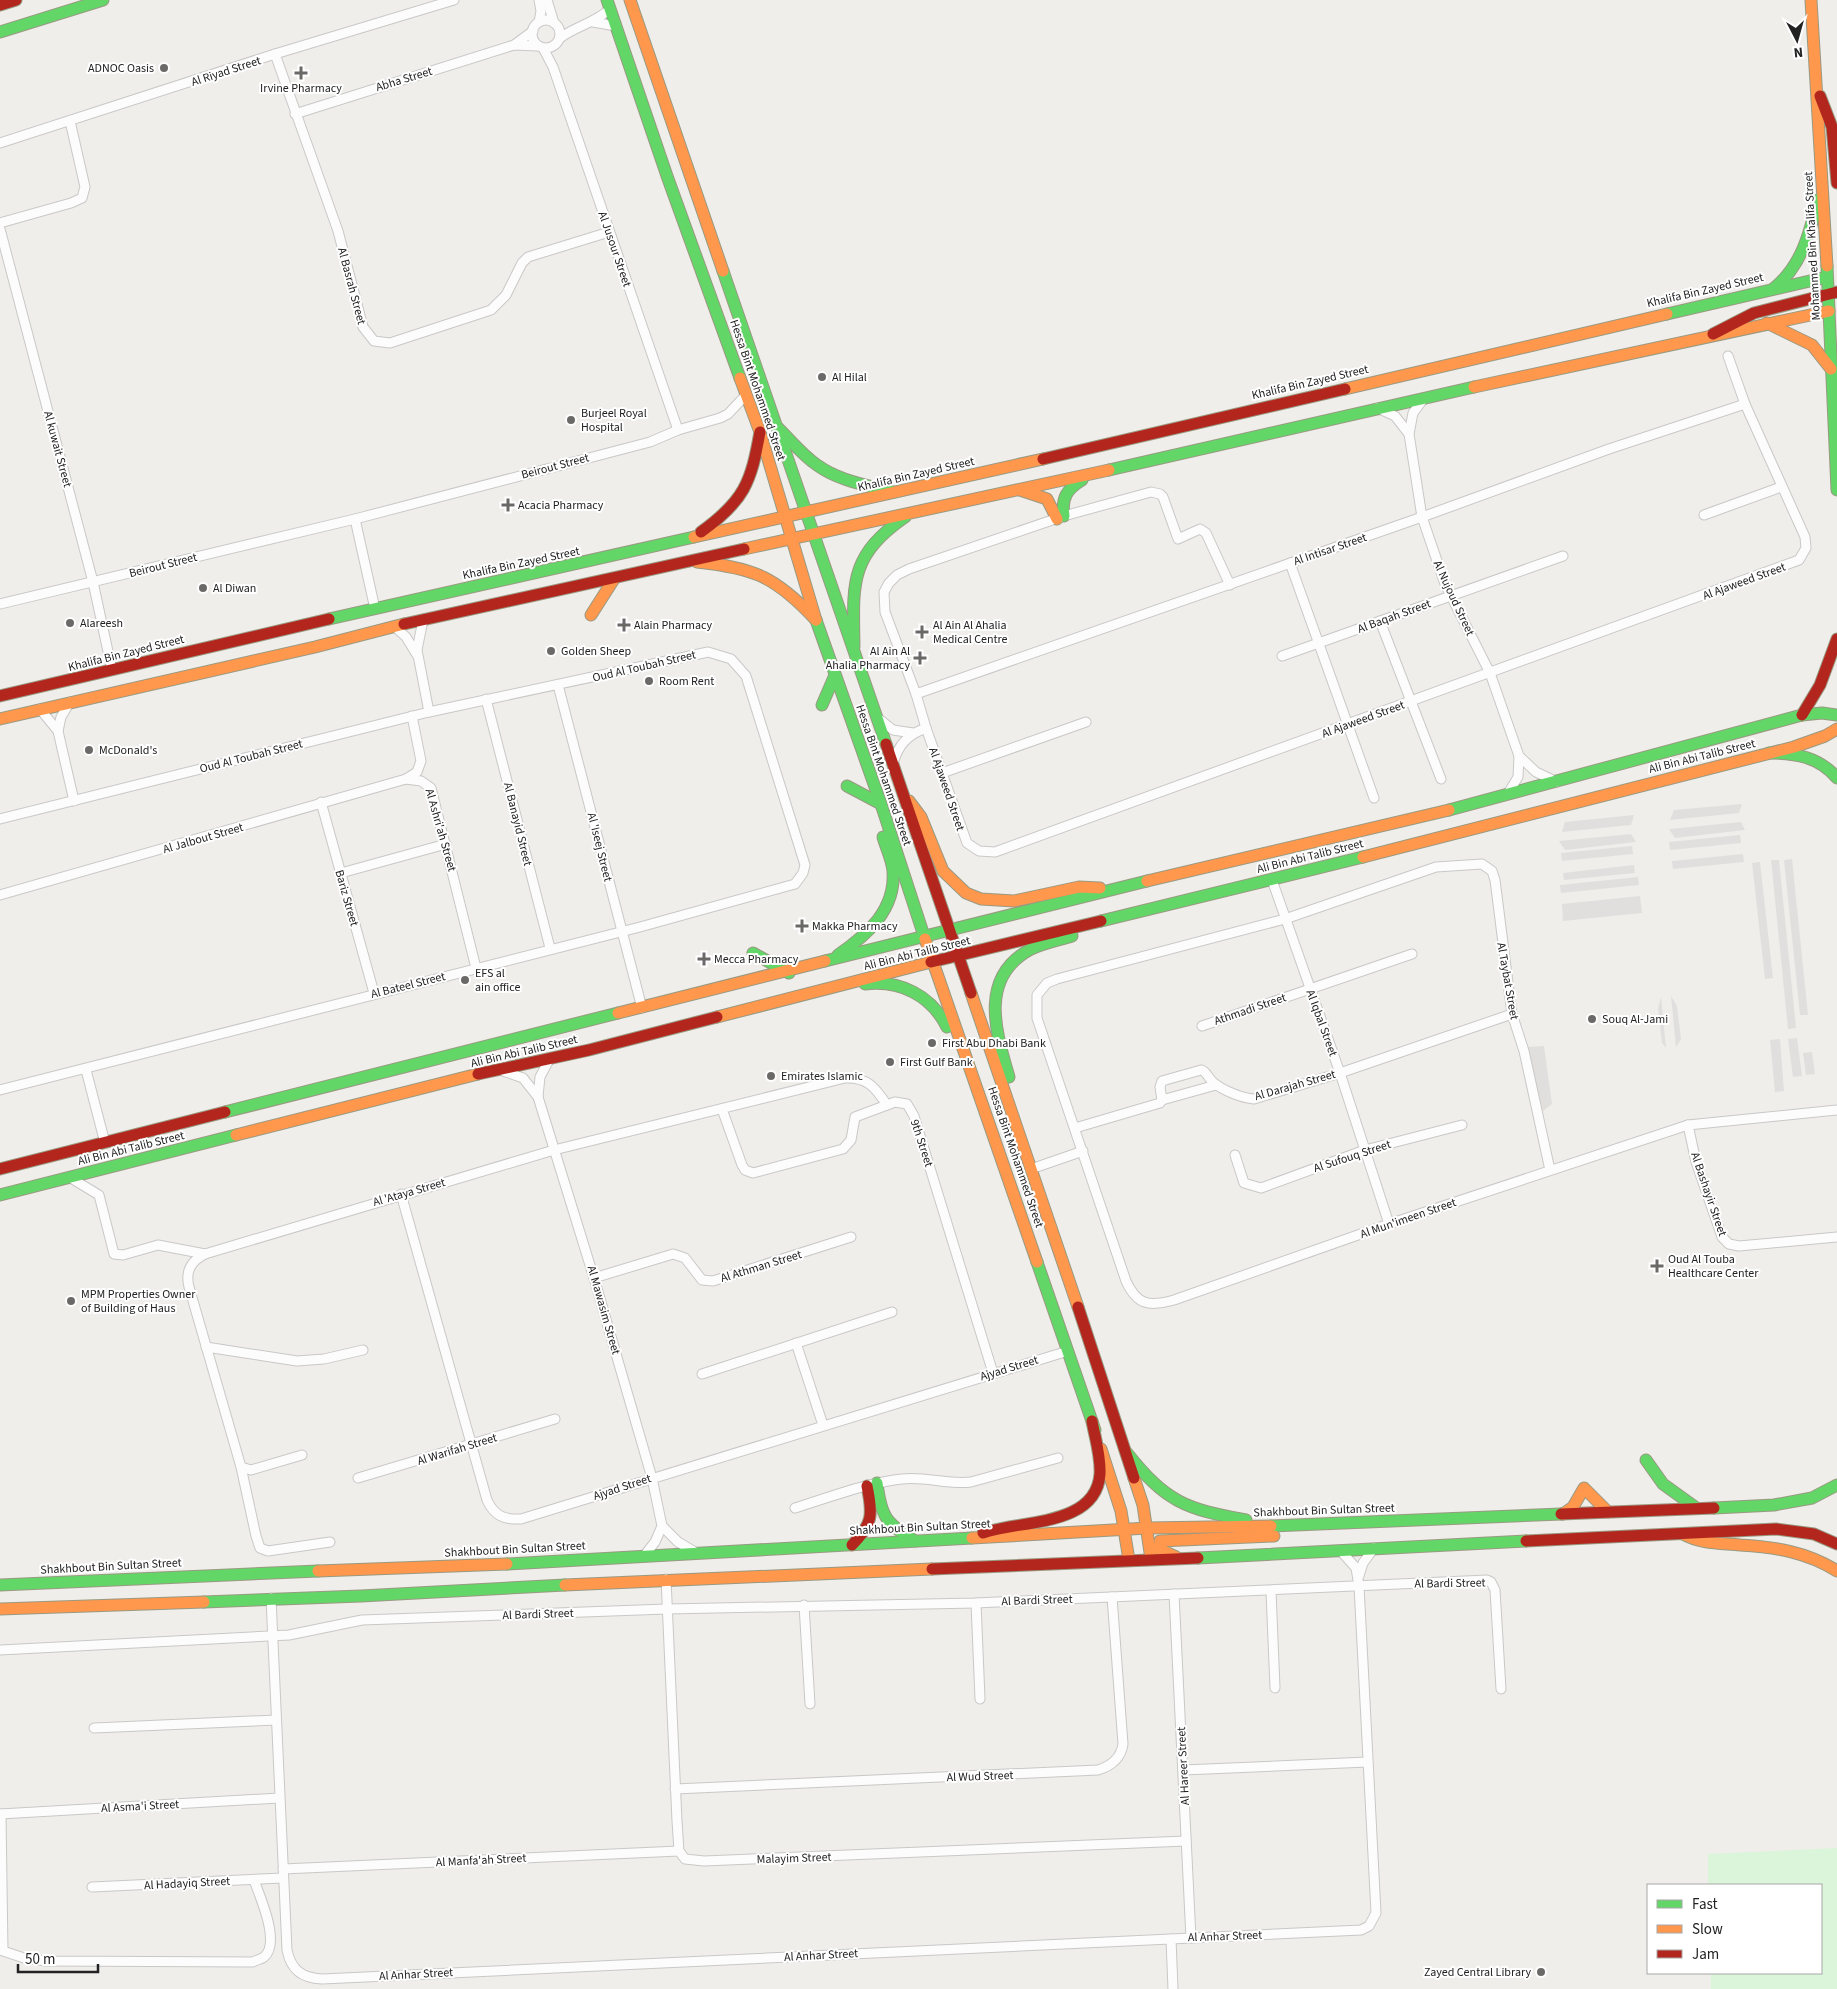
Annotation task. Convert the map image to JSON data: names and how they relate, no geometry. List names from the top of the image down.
{
  "streets": {
    "main road": [
      "Mohammed Bin Khalifa Street",
      "Khalifa Bin Zayed Street",
      "Hessa Bint Mohammed Street",
      "Ali Bin Abi Talib Street",
      "Shakhbout Bin Sultan Street"
    ],
    "street": [
      "Al Riyad Street",
      "Abha Street",
      "Al Jusour Street",
      "Al Basrah Street",
      "Al kuwait Street",
      "Beirout Street",
      "Al Intisar Street",
      "Al Ajaweed Street",
      "Al Nujoud Street",
      "Al Baqah Street",
      "Oud Al Toubah Street",
      "Al Banayid Street",
      "Al Ashri'ah Street",
      "Al Jalbout Street",
      "Al 'Iseej Street",
      "Bariz Street",
      "Al Taybat Street",
      "Al Bateel Street",
      "Athmadi Street",
      "Al Iqbal Street",
      "Al Darajah Street",
      "9th Street",
      "Al Sufouq Street",
      "Al 'Ataya Street",
      "Al Bashayir Street",
      "Al Mun'imeen Street",
      "Al Athman Street",
      "Al Mawasim Street",
      "Ajyad Street",
      "Al Warifah Street",
      "Al Bardi Street",
      "Al Hareer Street",
      "Al Wud Street",
      "Al Asma'i Street",
      "Malayim Street",
      "Al Manfa'ah Street",
      "Al Hadayiq Street",
      "Al Anhar Street"
    ]
  },
  "crossings": [
    ["Al Riyad Street", "Al Basrah Street"],
    ["Abha Street", "Al Jusour Street"],
    ["Abha Street", "Al Basrah Street"],
    ["Mohammed Bin Khalifa Street", "Khalifa Bin Zayed Street"],
    ["Al Jusour Street", "Al Basrah Street"],
    ["Al Jusour Street", "Beirout Street"],
    ["Khalifa Bin Zayed Street", "Hessa Bint Mohammed Street"],
    ["Khalifa Bin Zayed Street", "Al kuwait Street"],
    ["Hessa Bint Mohammed Street", "Beirout Street"],
    ["Hessa Bint Mohammed Street", "Ali Bin Abi Talib Street"],
    ["Hessa Bint Mohammed Street", "Ajyad Street"],
    ["Hessa Bint Mohammed Street", "Shakhbout Bin Sultan Street"],
    ["Al kuwait Street", "Beirout Street"],
    ["Al Intisar Street", "Al Ajaweed Street"],
    ["Al Intisar Street", "Al Nujoud Street"],
    ["Al Ajaweed Street", "Al Nujoud Street"],
    ["Al Nujoud Street", "Al Baqah Street"],
    ["Al Nujoud Street", "Ali Bin Abi Talib Street"],
    ["Oud Al Toubah Street", "Al Banayid Street"],
    ["Oud Al Toubah Street", "Al 'Iseej Street"],
    ["Oud Al Toubah Street", "Al Bateel Street"],
    ["Ali Bin Abi Talib Street", "Al 'Iseej Street"],
    ["Ali Bin Abi Talib Street", "Al Iqbal Street"],
    ["Ali Bin Abi Talib Street", "Al Mawasim Street"],
    ["Al Banayid Street", "Al Bateel Street"],
    ["Al Ashri'ah Street", "Al Jalbout Street"],
    ["Al Ashri'ah Street", "Al Bateel Street"],
    ["Al Jalbout Street", "Bariz Street"],
    ["Al 'Iseej Street", "Al Bateel Street"],
    ["Bariz Street", "Al Bateel Street"],
    ["Al Taybat Street", "Al Darajah Street"],
    ["Al Taybat Street", "Al Mun'imeen Street"],
    ["Athmadi Street", "Al Iqbal Street"],
    ["Al Iqbal Street", "Al Darajah Street"],
    ["Al Iqbal Street", "Al Sufouq Street"],
    ["Al Iqbal Street", "Al Mun'imeen Street"],
    ["9th Street", "Al 'Ataya Street"],
    ["9th Street", "Ajyad Street"],
    ["Al 'Ataya Street", "Al Mawasim Street"],
    ["Al 'Ataya Street", "Ajyad Street"],
    ["Al Bashayir Street", "Al Mun'imeen Street"],
    ["Al Athman Street", "Al Mawasim Street"],
    ["Al Mawasim Street", "Ajyad Street"],
    ["Ajyad Street", "Al Warifah Street"],
    ["Al Bardi Street", "Al Hareer Street"],
    ["Al Bardi Street", "Al Wud Street"],
    ["Al Bardi Street", "Al Anhar Street"],
    ["Al Hareer Street", "Malayim Street"],
    ["Al Hareer Street", "Al Anhar Street"],
    ["Al Asma'i Street", "Al Anhar Street"],
    ["Malayim Street", "Al Manfa'ah Street"],
    ["Al Manfa'ah Street", "Al Hadayiq Street"],
    ["Al Manfa'ah Street", "Al Anhar Street"],
    ["Al Hadayiq Street", "Al Anhar Street"]
  ],
  "places": {
    "other": [
      "ADNOC Oasis",
      "Al Hilal",
      "Burjeel Royal Hospital",
      "Al Diwan",
      "Alareesh",
      "Golden Sheep",
      "Room Rent",
      "McDonald's",
      "EFS al ain office",
      "Souq Al-Jami",
      "First Abu Dhabi Bank",
      "First Gulf Bank",
      "Emirates Islamic",
      "MPM Properties Owner of Building of Haus",
      "Zayed Central Library"
    ],
    "health": [
      "Irvine Pharmacy",
      "Acacia Pharmacy",
      "Alain Pharmacy",
      "Al Ain Al Ahalia Medical Centre",
      "Al Ain Al Ahalia Pharmacy",
      "Makka Pharmacy",
      "Mecca Pharmacy",
      "Oud Al Touba Healthcare Center"
    ]
  },
  "legend": ["Fast", "Slow", "Jam"],
  "scale_bar": "50 m",
  "north": "bottom"
}
